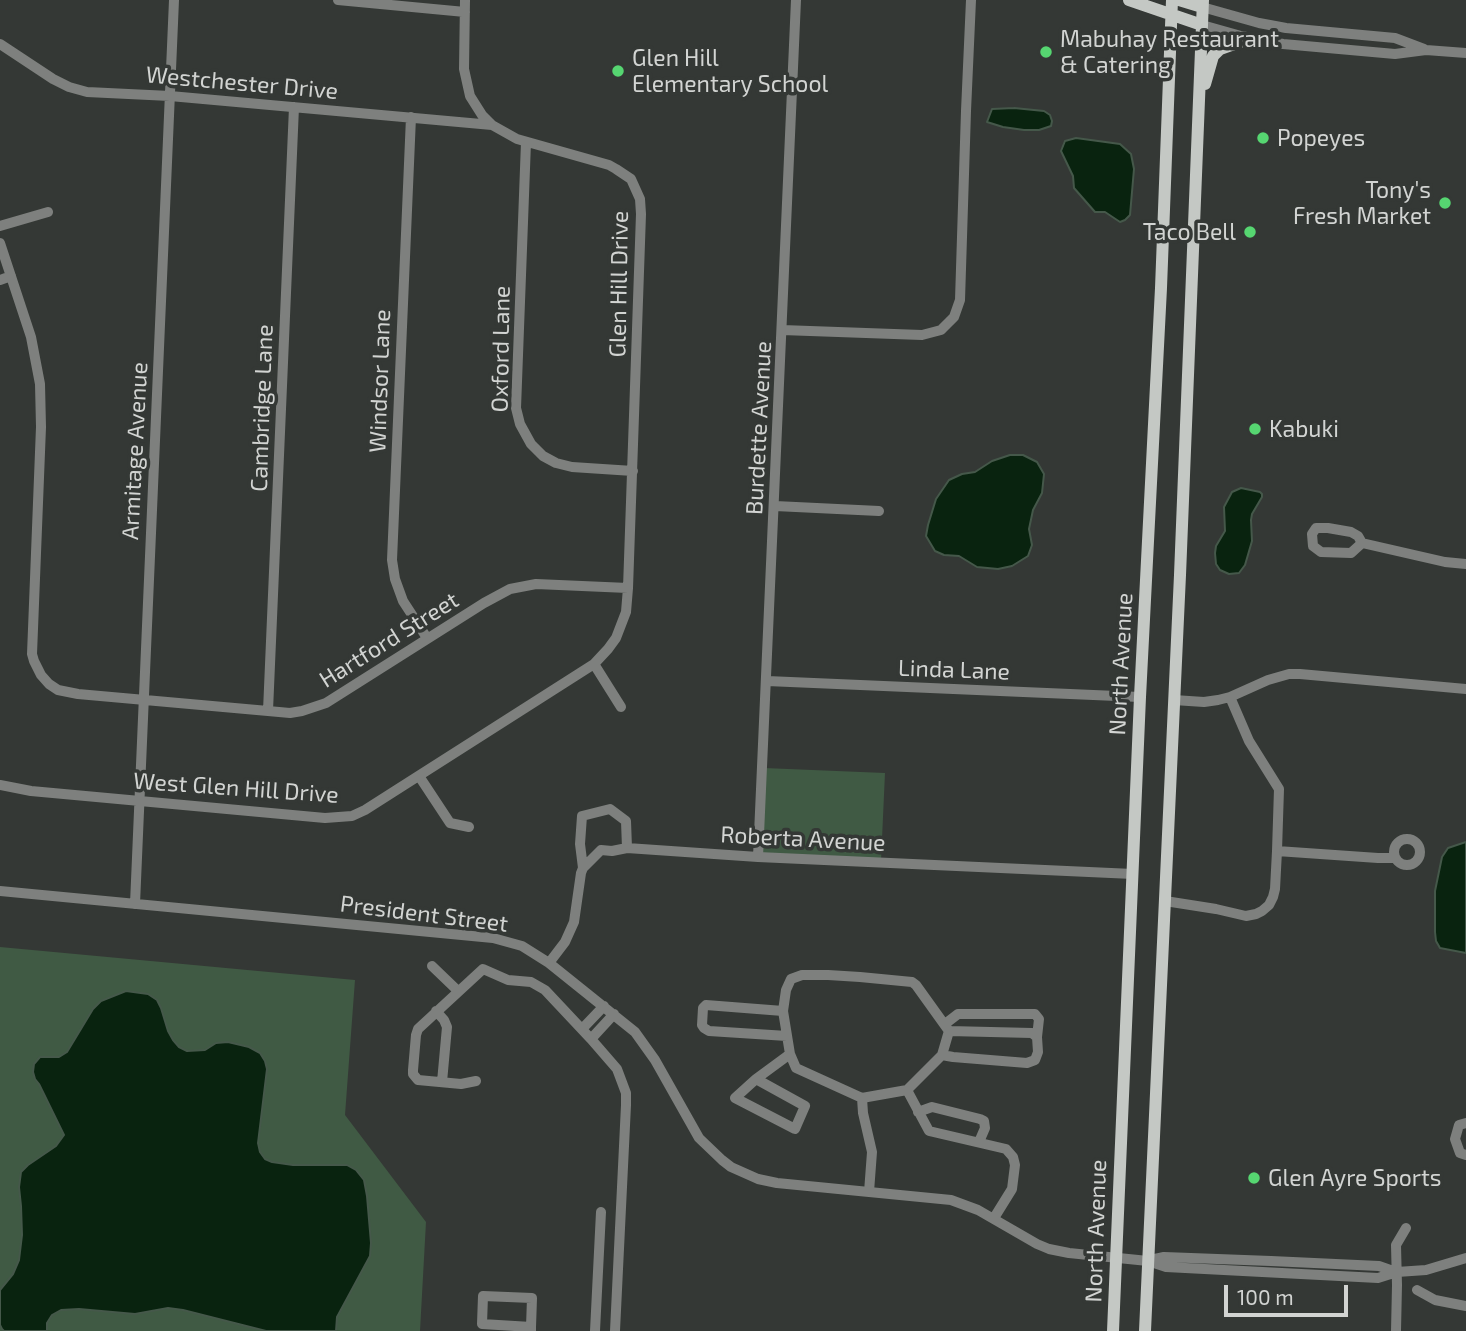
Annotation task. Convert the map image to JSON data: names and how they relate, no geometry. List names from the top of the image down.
{
  "streets": {
    "main road": ["North Avenue"],
    "street": [
      "Westchester Drive",
      "Glen Hill Drive",
      "Oxford Lane",
      "Windsor Lane",
      "Cambridge Lane",
      "Burdette Avenue",
      "Armitage Avenue",
      "Hartford Street",
      "Linda Lane",
      "West Glen Hill Drive",
      "Roberta Avenue",
      "President Street"
    ]
  },
  "crossings": [
    ["Westchester Drive", "Glen Hill Drive"],
    ["Westchester Drive", "Windsor Lane"],
    ["Westchester Drive", "Cambridge Lane"],
    ["Westchester Drive", "Armitage Avenue"],
    ["Glen Hill Drive", "Oxford Lane"],
    ["Glen Hill Drive", "Hartford Street"],
    ["Glen Hill Drive", "West Glen Hill Drive"],
    ["Windsor Lane", "Hartford Street"],
    ["Cambridge Lane", "Hartford Street"],
    ["Burdette Avenue", "Linda Lane"],
    ["Burdette Avenue", "Roberta Avenue"],
    ["Armitage Avenue", "Hartford Street"],
    ["Armitage Avenue", "West Glen Hill Drive"],
    ["Armitage Avenue", "President Street"],
    ["North Avenue", "Linda Lane"],
    ["North Avenue", "Roberta Avenue"],
    ["North Avenue", "President Street"]
  ],
  "places": [
    "Mabuhay Restaurant & Catering",
    "Glen Hill Elementary School",
    "Popeyes",
    "Tony's Fresh Market",
    "Taco Bell",
    "Kabuki",
    "Glen Ayre Sports"
  ],
  "scale_bar": "100 m"
}
